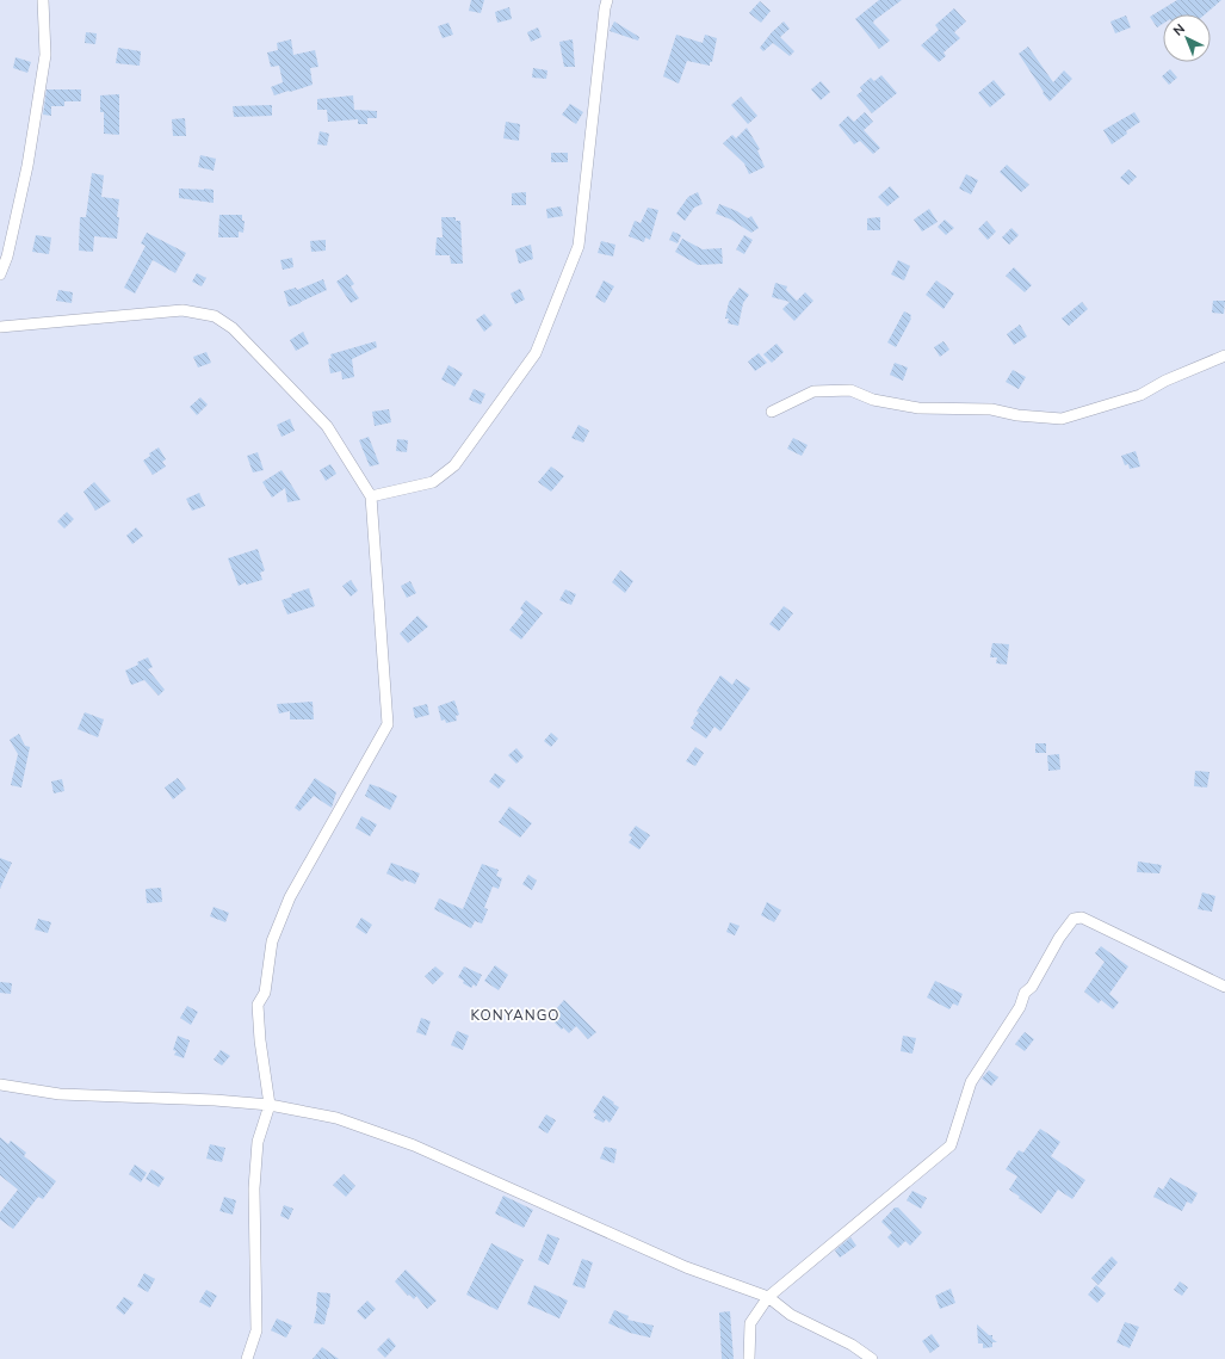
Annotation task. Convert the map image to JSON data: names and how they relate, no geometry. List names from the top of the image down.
{
  "districts": ["KONYANGO"],
  "north": "top left"
}
